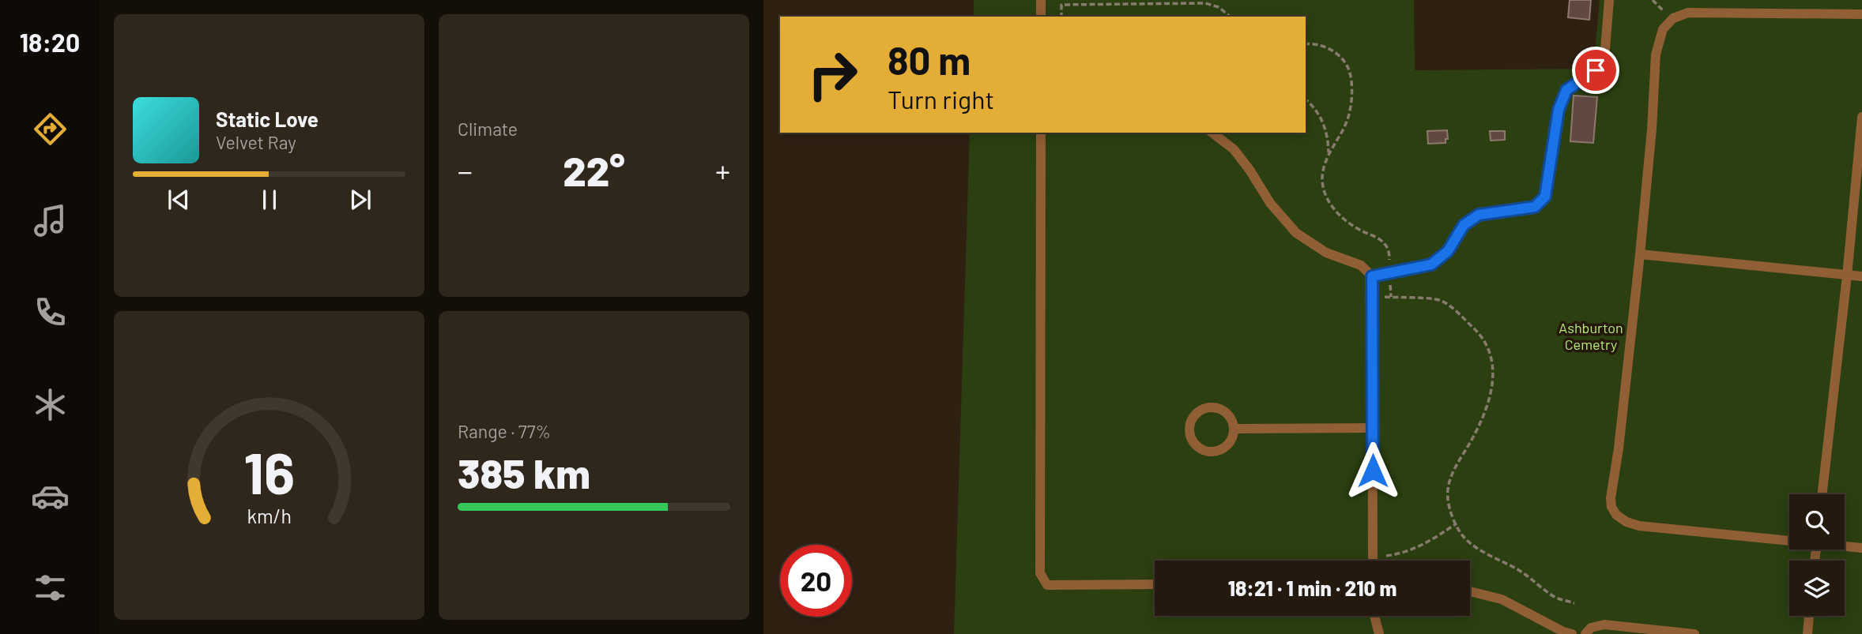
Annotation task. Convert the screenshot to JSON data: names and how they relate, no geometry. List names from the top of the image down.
{
  "parks": ["Ashburton Cemetry"],
  "page": {
    "tabs": "18:20",
    "tile": [
      "Climate",
      ["Range · 77%", "385 km"]
    ],
    "turn": ["80 m", "Turn right"],
    "song": ["Static Love", "Velvet Ray"],
    "heat": ["−", "22°", "+"],
    "limit": "20",
    "trip": "18:21 · 1 min · 210 m",
    "gauge": ["16", "km/h"]
  }
}
